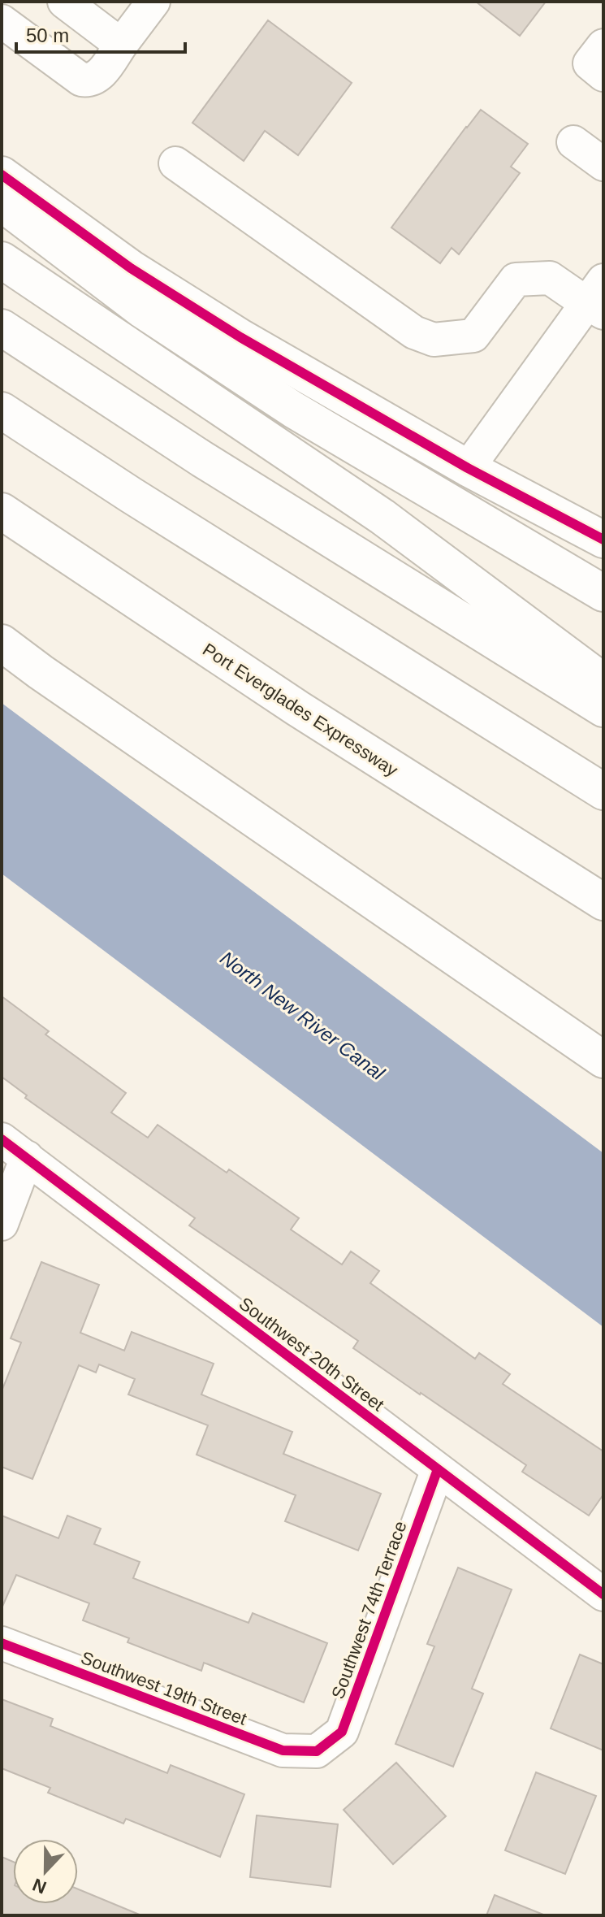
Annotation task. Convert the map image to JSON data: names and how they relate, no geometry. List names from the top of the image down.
{
  "streets": {
    "main road": ["Port Everglades Expressway"],
    "street": ["Southwest 20th Street", "Southwest 74th Terrace", "Southwest 19th Street"]
  },
  "crossings": [
    ["Southwest 20th Street", "Southwest 74th Terrace"],
    ["Southwest 74th Terrace", "Southwest 19th Street"]
  ],
  "water": ["North New River Canal"],
  "scale_bar": "50 m",
  "north": "bottom"
}
